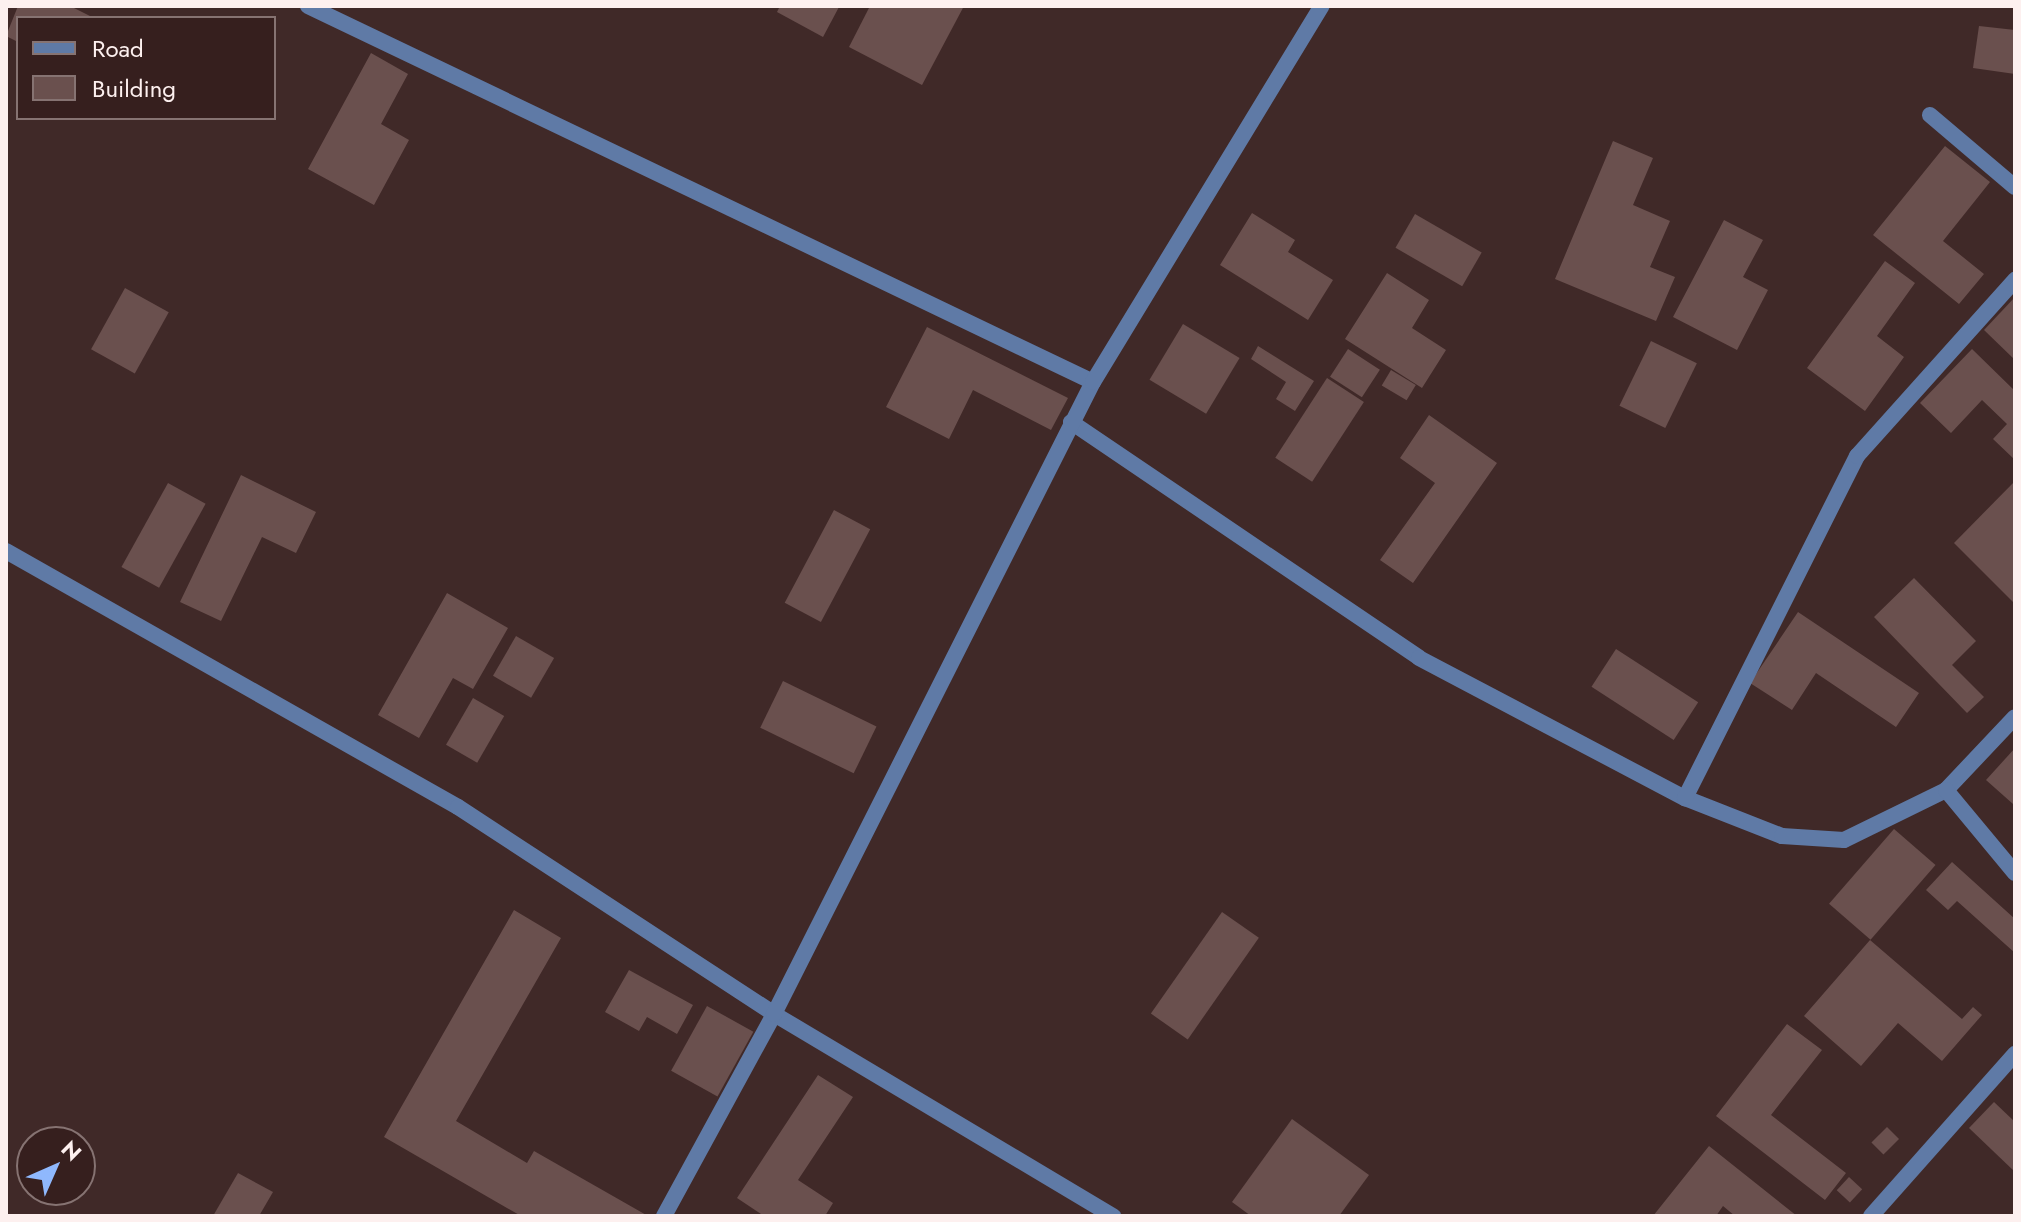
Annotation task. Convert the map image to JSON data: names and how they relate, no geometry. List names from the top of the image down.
{
  "legend": ["Road", "Building"],
  "north": "top right"
}
